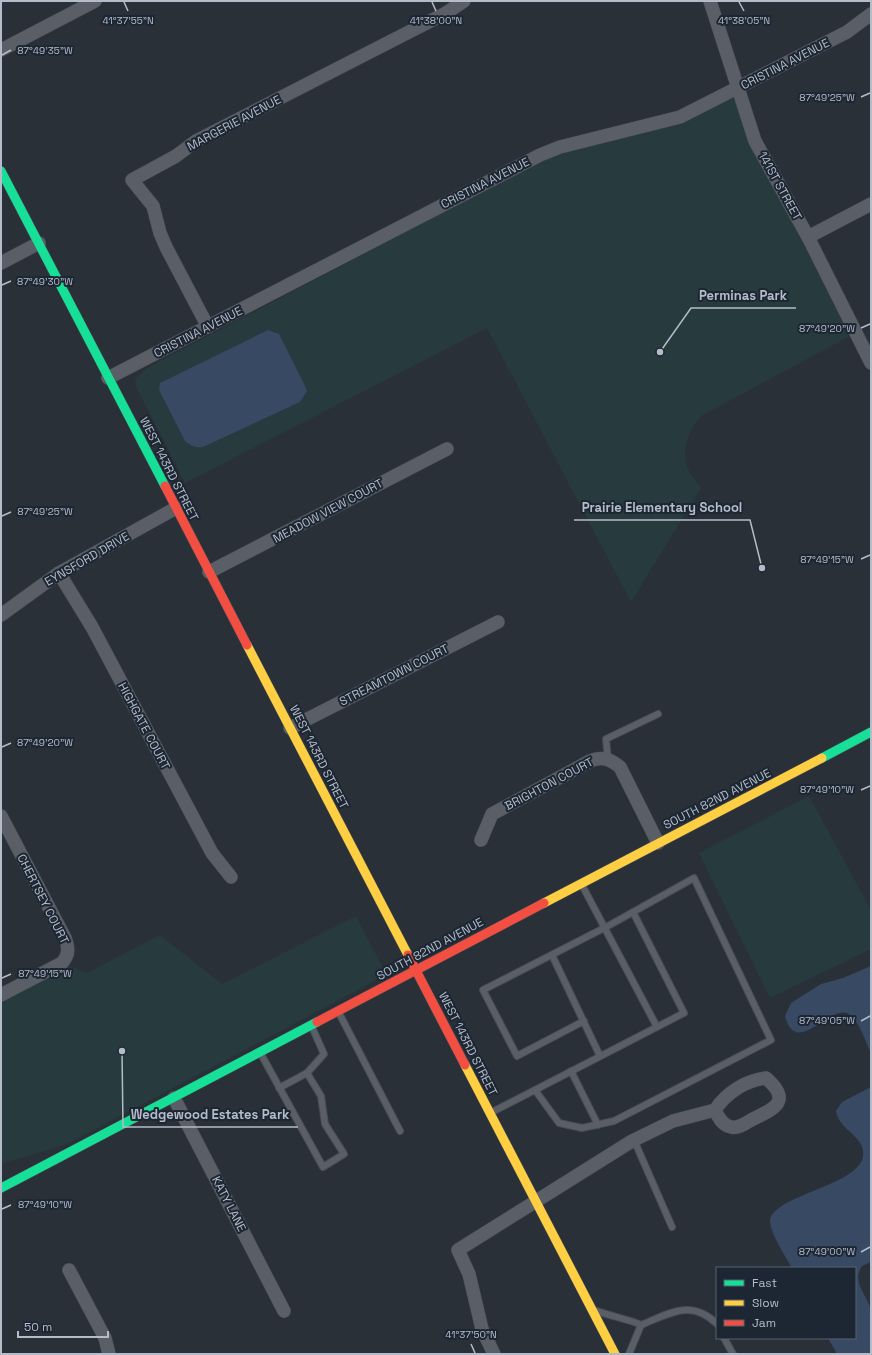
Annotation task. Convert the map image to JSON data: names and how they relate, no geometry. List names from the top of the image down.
{
  "streets": {
    "main road": ["WEST 143RD STREET", "SOUTH 82ND AVENUE"],
    "street": [
      "CRISTINA AVENUE",
      "MARGERIE AVENUE",
      "141ST STREET",
      "MEADOW VIEW COURT",
      "EYNSFORD DRIVE",
      "STREAMTOWN COURT",
      "HIGHGATE COURT",
      "BRIGHTON COURT",
      "CHERTSEY COURT",
      "KATY LANE"
    ]
  },
  "crossings": [
    ["CRISTINA AVENUE", "MARGERIE AVENUE"],
    ["CRISTINA AVENUE", "141ST STREET"],
    ["CRISTINA AVENUE", "WEST 143RD STREET"],
    ["WEST 143RD STREET", "MEADOW VIEW COURT"],
    ["WEST 143RD STREET", "EYNSFORD DRIVE"],
    ["WEST 143RD STREET", "STREAMTOWN COURT"],
    ["WEST 143RD STREET", "SOUTH 82ND AVENUE"],
    ["EYNSFORD DRIVE", "HIGHGATE COURT"],
    ["BRIGHTON COURT", "SOUTH 82ND AVENUE"],
    ["SOUTH 82ND AVENUE", "KATY LANE"]
  ],
  "places": ["Perminas Park", "Prairie Elementary School", "Wedgewood Estates Park"],
  "legend": ["Fast", "Slow", "Jam"],
  "scale_bar": "50 m",
  "coordinates": [
    "41°37'55\"N",
    "41°38'00\"N",
    "41°38'05\"N",
    "87°49'35\"W",
    "87°49'25\"W",
    "87°49'30\"W",
    "87°49'20\"W",
    "87°49'15\"W",
    "87°49'10\"W",
    "87°49'05\"W",
    "87°49'00\"W",
    "41°37'50\"N"
  ]
}
